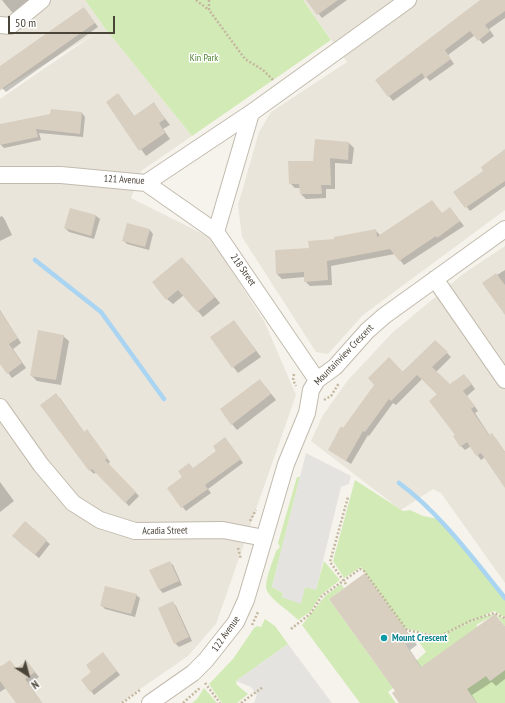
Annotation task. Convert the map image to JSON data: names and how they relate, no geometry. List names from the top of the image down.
{
  "streets": {
    "street": [
      "121 Avenue",
      "218 Street",
      "Mountainview Crescent",
      "Acadia Street",
      "122 Avenue"
    ]
  },
  "crossings": [
    ["121 Avenue", "218 Street"],
    ["218 Street", "Mountainview Crescent"],
    ["Mountainview Crescent", "Acadia Street"],
    ["Mountainview Crescent", "122 Avenue"],
    ["Acadia Street", "122 Avenue"]
  ],
  "parks": ["Kin Park"],
  "places": ["Mount Crescent"],
  "scale_bar": "50 m",
  "north": "bottom right"
}
